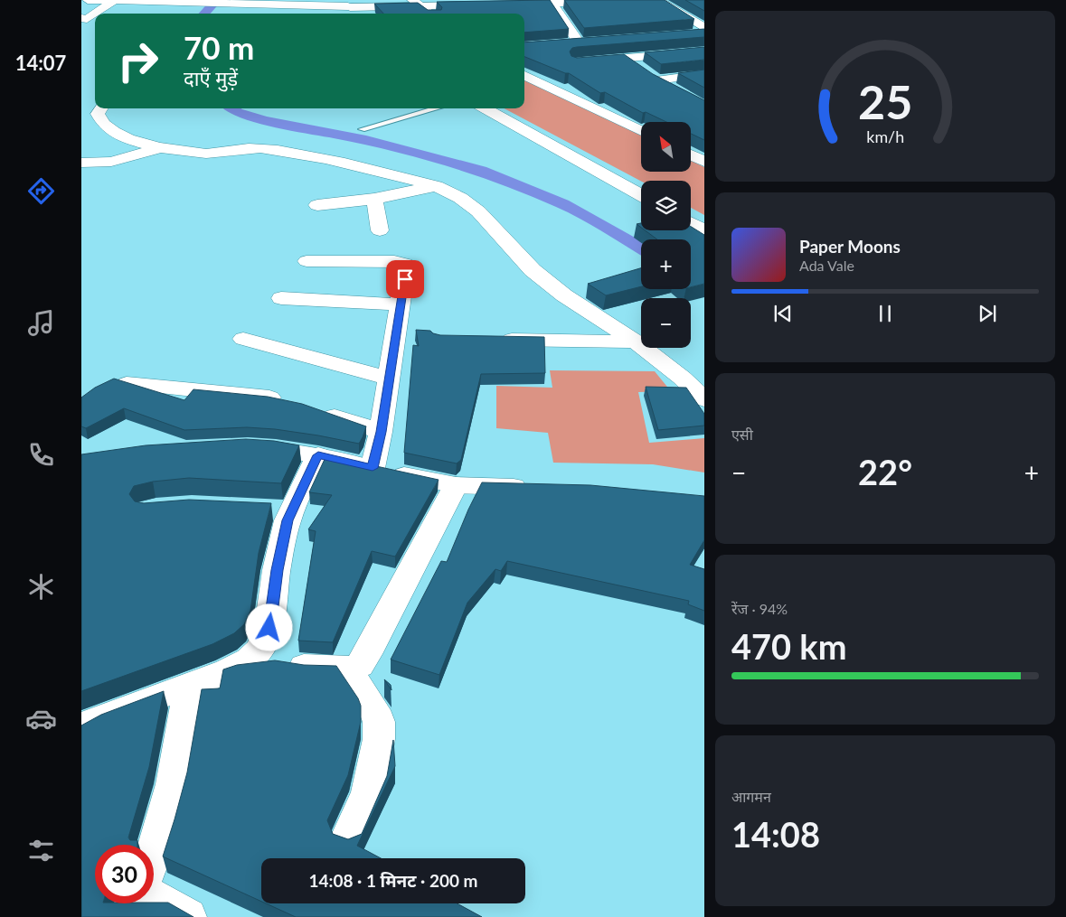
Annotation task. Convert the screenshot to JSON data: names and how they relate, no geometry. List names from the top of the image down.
{
  "north": "top left",
  "page": {
    "tabs": "14:07",
    "turn": ["70 m", "दाएँ मुड़ें"],
    "map_buttons": ["+", "−"],
    "song": ["Paper Moons", "Ada Vale"],
    "tile": [
      "एसी",
      ["रेंज · 94%", "470 km"],
      ["आगमन", "14:08"]
    ],
    "heat": ["−", "22°", "+"],
    "limit": "30",
    "trip": "14:08 · 1 मिनट · 200 m",
    "gauge": ["25", "km/h"]
  }
}
